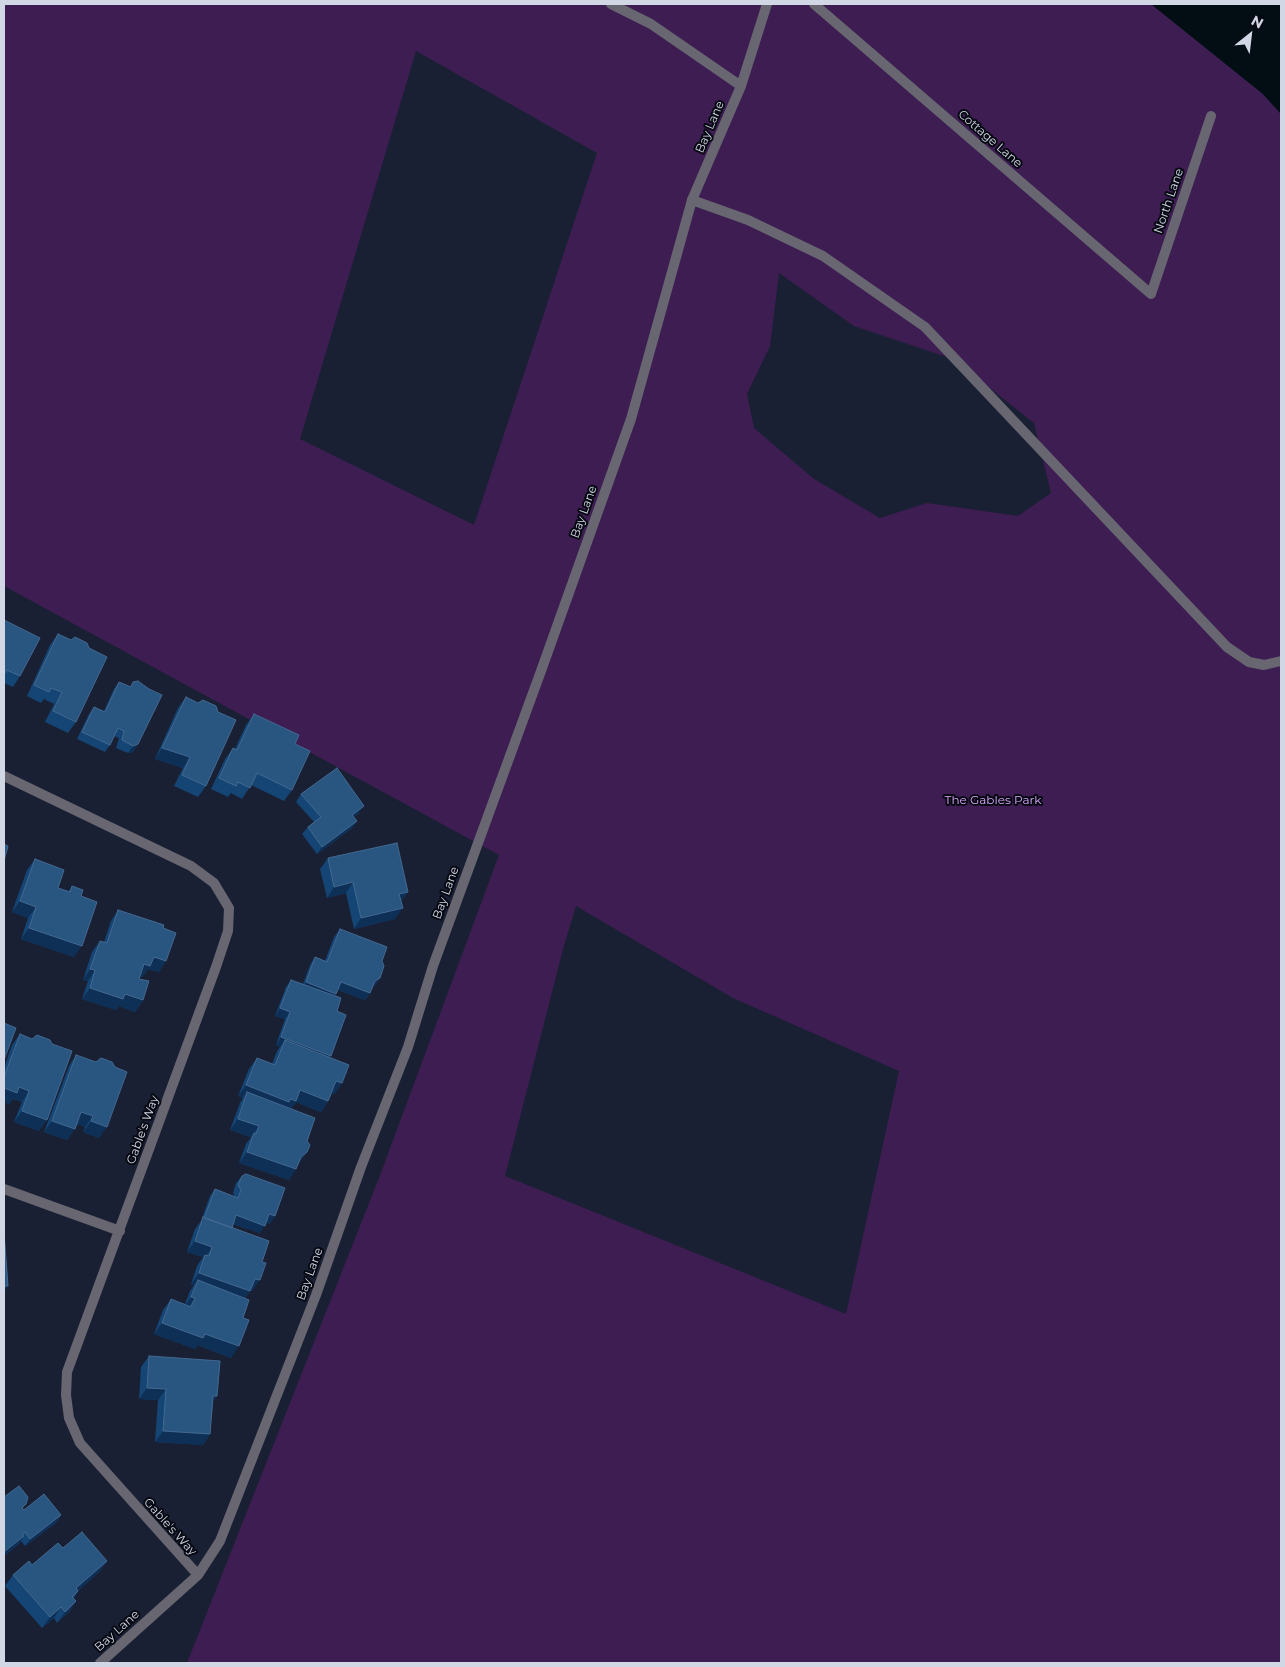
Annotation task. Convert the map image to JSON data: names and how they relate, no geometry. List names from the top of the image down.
{
  "streets": {
    "street": [
      "Bay Lane",
      "Cottage Lane",
      "North Lane",
      "Gable's Way"
    ]
  },
  "crossings": [
    ["Bay Lane", "Gable's Way"],
    ["Cottage Lane", "North Lane"]
  ],
  "parks": ["The Gables Park"],
  "north": "top right"
}
